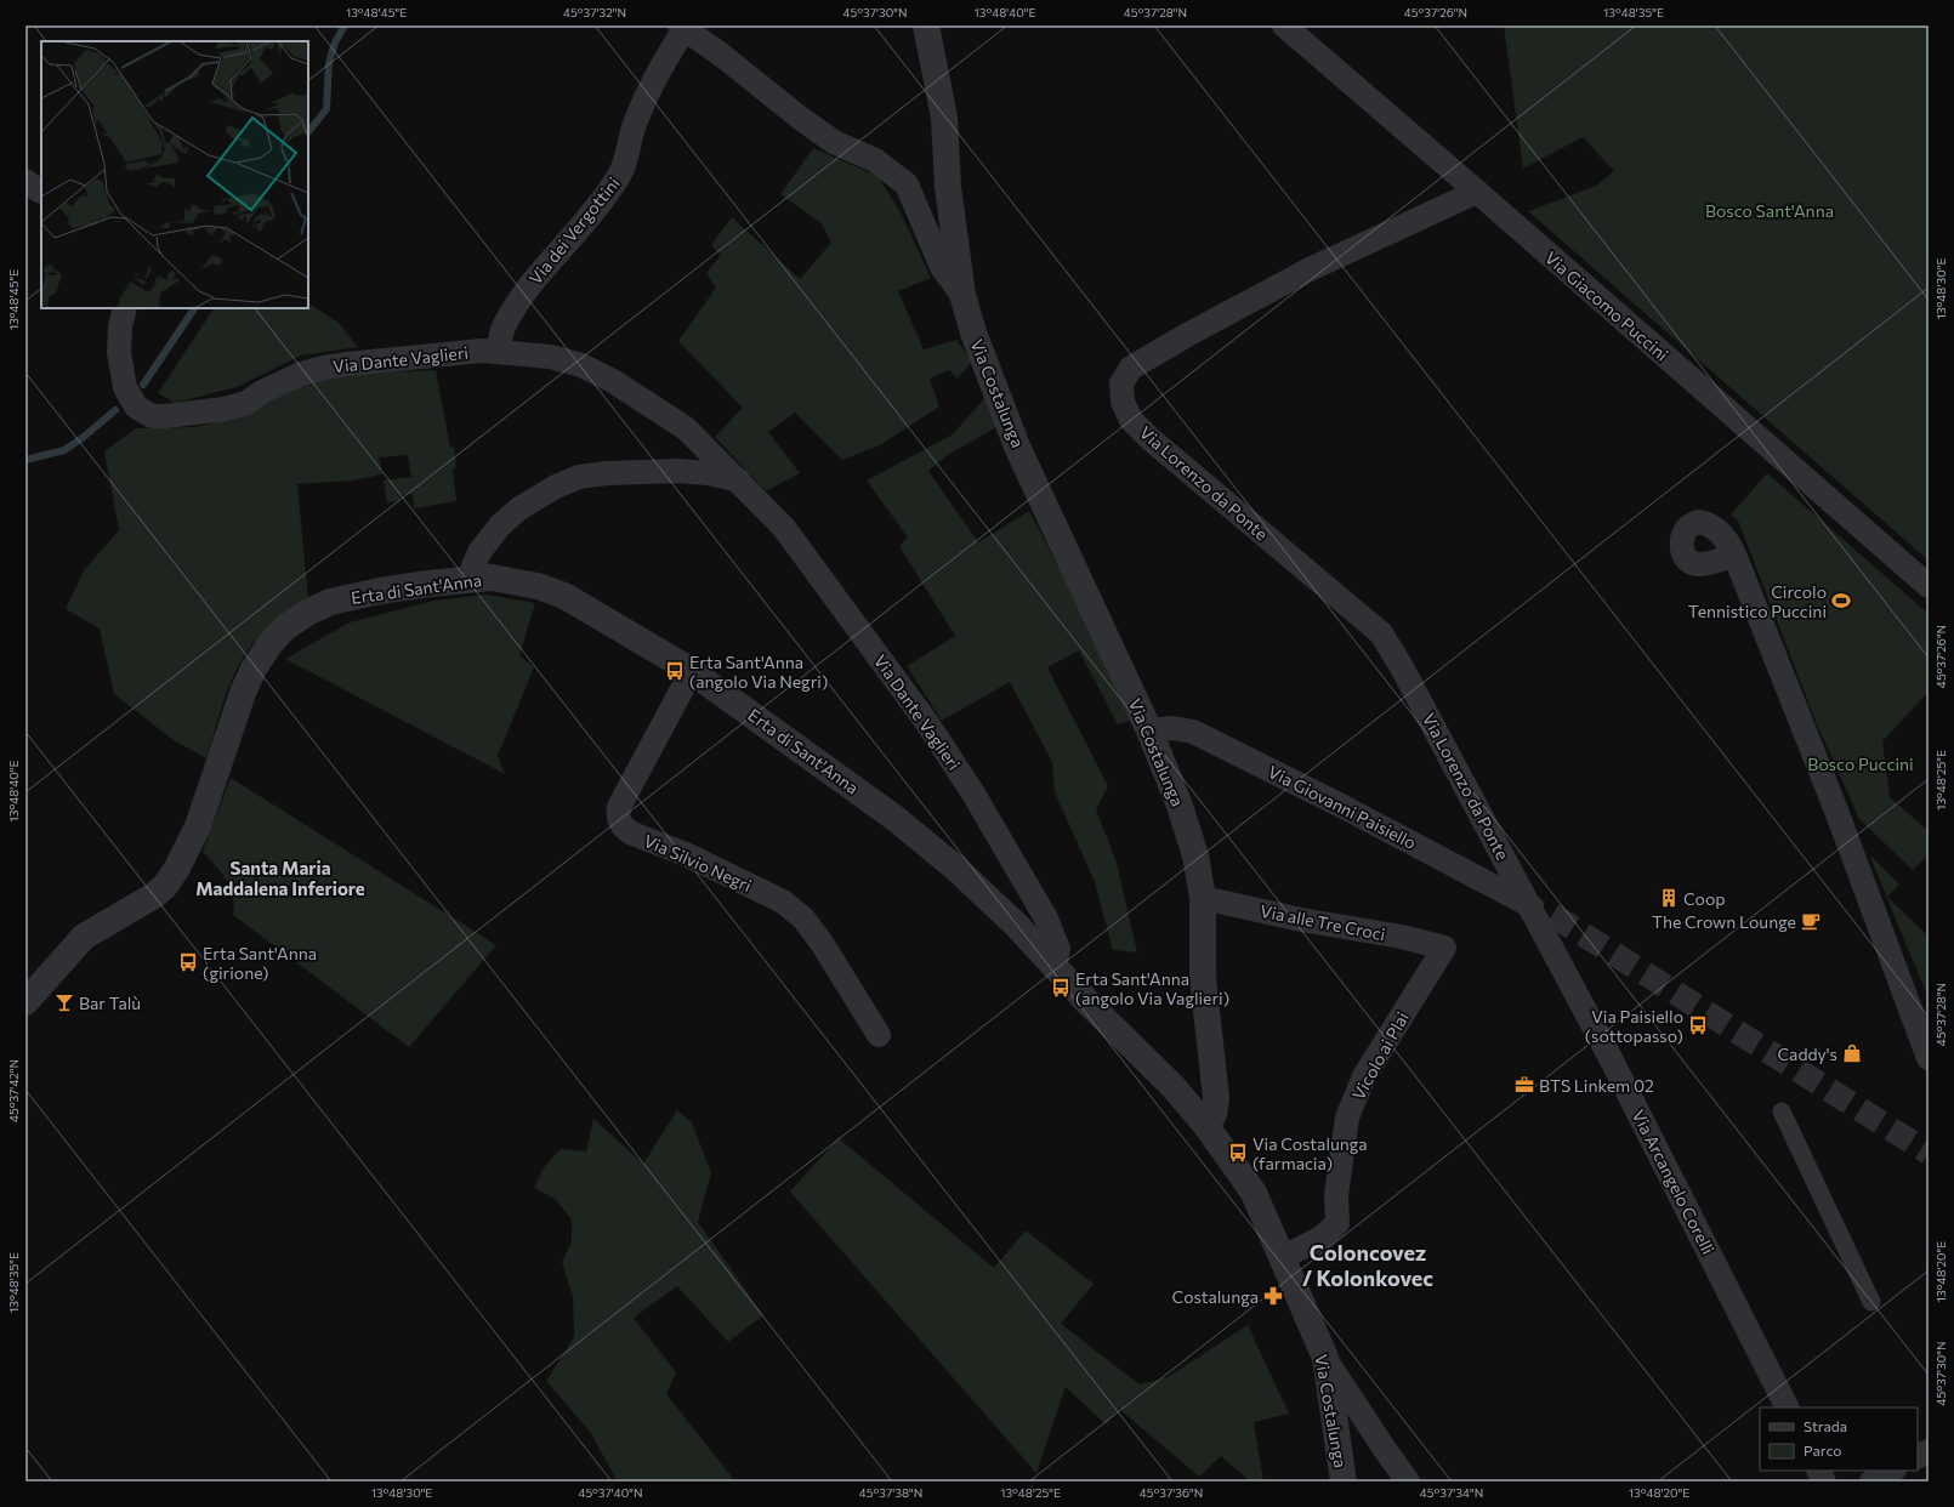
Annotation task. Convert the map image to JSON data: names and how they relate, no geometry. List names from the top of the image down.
{
  "streets": {
    "street": [
      "Via dei Vergottini",
      "Via Giacomo Puccini",
      "Via Dante Vaglieri",
      "Via Costalunga",
      "Via Lorenzo da Ponte",
      "Erta di Sant'Anna",
      "Via Giovanni Paisiello",
      "Via Silvio Negri",
      "Via alle Tre Croci",
      "Vicolo ai Plai",
      "Via Arcangelo Corelli"
    ]
  },
  "crossings": [
    ["Via dei Vergottini", "Via Dante Vaglieri"],
    ["Via Giacomo Puccini", "Via Lorenzo da Ponte"],
    ["Via Dante Vaglieri", "Erta di Sant'Anna"],
    ["Via Costalunga", "Erta di Sant'Anna"],
    ["Via Costalunga", "Via Giovanni Paisiello"],
    ["Via Costalunga", "Via alle Tre Croci"],
    ["Via Costalunga", "Vicolo ai Plai"],
    ["Via Lorenzo da Ponte", "Via Giovanni Paisiello"],
    ["Via Lorenzo da Ponte", "Via Arcangelo Corelli"],
    ["Erta di Sant'Anna", "Via Silvio Negri"],
    ["Via Giovanni Paisiello", "Via Arcangelo Corelli"],
    ["Via alle Tre Croci", "Vicolo ai Plai"]
  ],
  "districts": ["Santa Maria Maddalena Inferiore", "Coloncovez / Kolonkovec"],
  "parks": ["Bosco Sant'Anna", "Bosco Puccini"],
  "places": {
    "sports": ["Circolo Tennistico Puccini"],
    "bus stop": [
      "Erta Sant'Anna (angolo Via Negri)",
      "Erta Sant'Anna (girione)",
      "Erta Sant'Anna (angolo Via Vaglieri)",
      "Via Paisiello (sottopasso)",
      "Via Costalunga (farmacia)"
    ],
    "building": ["Coop"],
    "cafe": ["The Crown Lounge"],
    "bar": ["Bar Talù"],
    "shop": ["Caddy's"],
    "office": ["BTS Linkem 02"],
    "pharmacy": ["Costalunga"]
  },
  "legend": ["Strada", "Parco"],
  "coordinates": [
    "13°48'45\"E",
    "45°37'32\"N",
    "45°37'30\"N",
    "13°48'40\"E",
    "45°37'28\"N",
    "45°37'26\"N",
    "13°48'35\"E",
    "13°48'30\"E",
    "13°48'25\"E",
    "45°37'42\"N",
    "13°48'20\"E",
    "45°37'40\"N",
    "45°37'38\"N",
    "45°37'36\"N",
    "45°37'34\"N"
  ]
}
